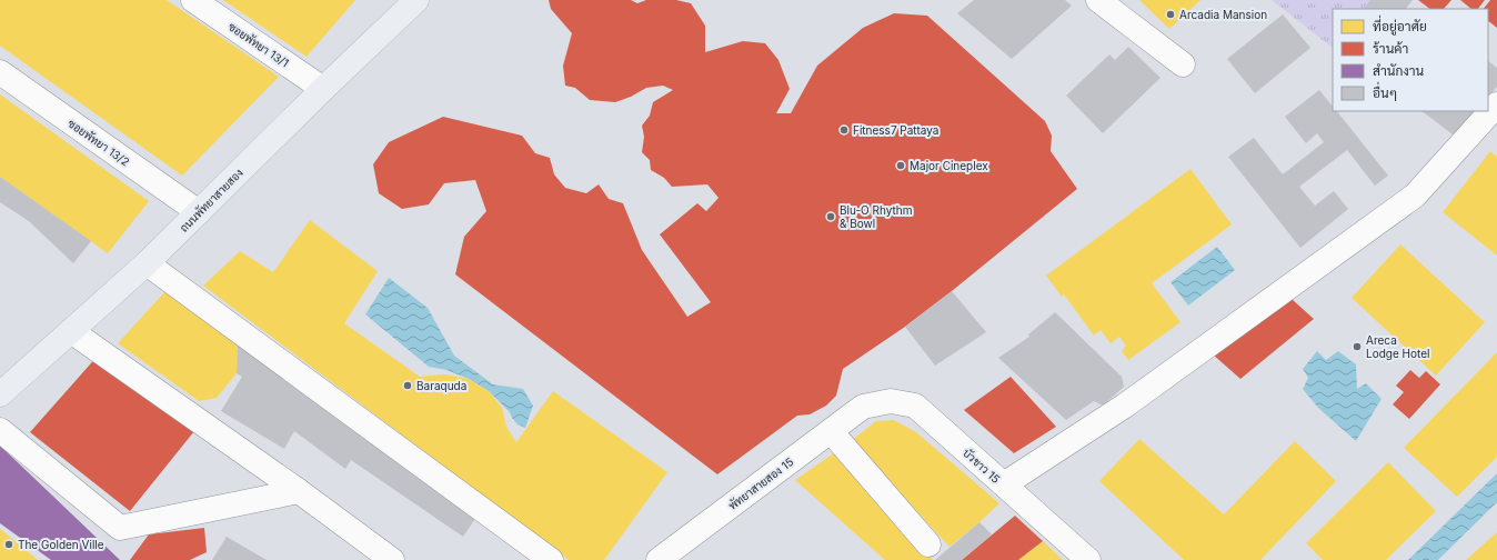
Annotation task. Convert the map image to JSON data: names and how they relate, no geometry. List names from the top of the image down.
{
  "streets": {
    "main road": ["ถนนพัทยาสายสอง"],
    "street": [
      "ซอยพัทยา 13/1",
      "ซอยพัทยา 13/2",
      "บัวขาว 15",
      "พัทยาสายสอง 15"
    ]
  },
  "crossings": [
    ["ซอยพัทยา 13/1", "ถนนพัทยาสายสอง"],
    ["ซอยพัทยา 13/2", "ถนนพัทยาสายสอง"],
    ["บัวขาว 15", "พัทยาสายสอง 15"]
  ],
  "places": [
    "Arcadia Mansion",
    "Fitness7 Pattaya",
    "Major Cineplex",
    "Blu-O Rhythm & Bowl",
    "Areca Lodge Hotel",
    "Baraquda",
    "The Golden Ville"
  ],
  "legend": [
    "ที่อยู่อาศัย",
    "ร้านค้า",
    "สำนักงาน",
    "อื่นๆ"
  ]
}
